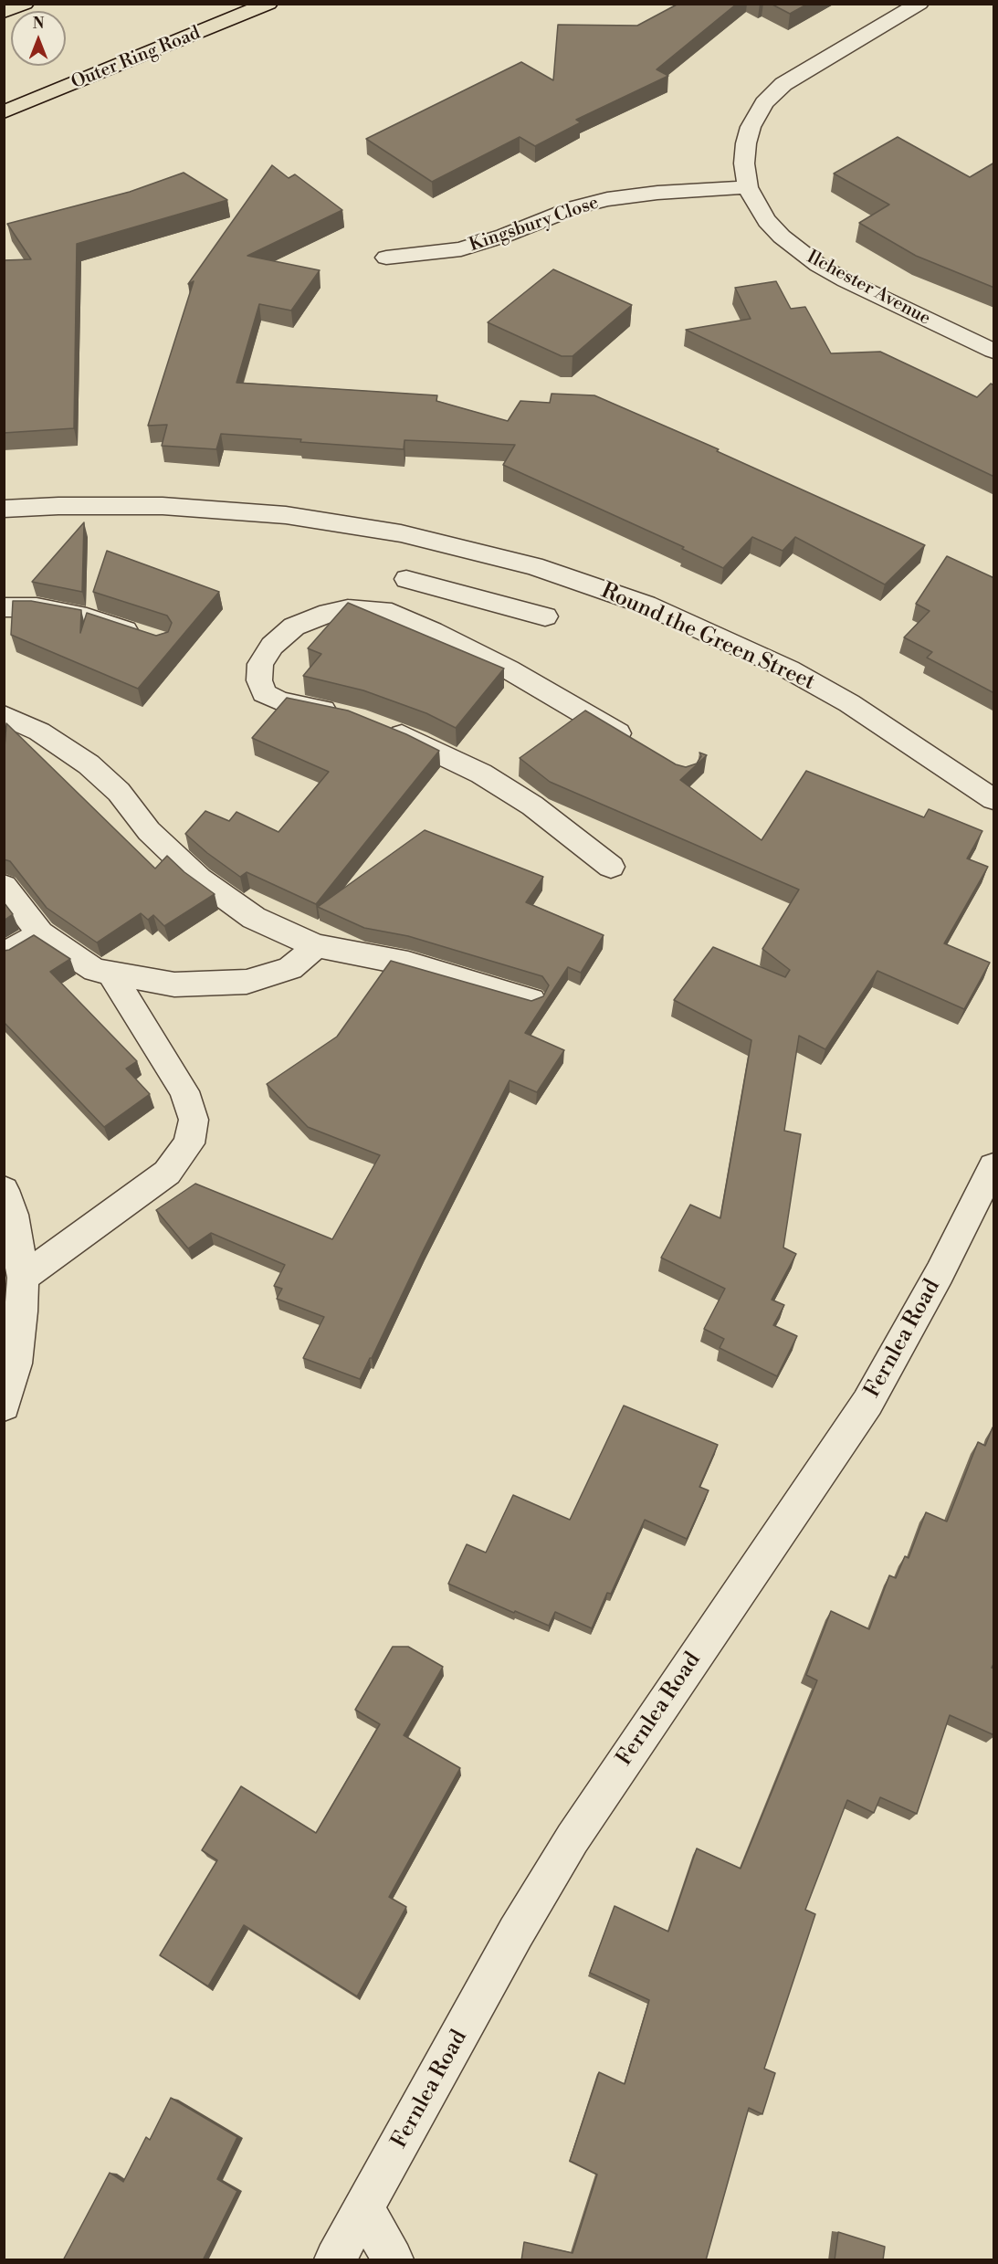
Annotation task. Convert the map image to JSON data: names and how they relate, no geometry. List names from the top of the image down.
{
  "streets": {
    "highway": ["Outer Ring Road"],
    "street": [
      "Kingsbury Close",
      "Ilchester Avenue",
      "Round the Green Street",
      "Fernlea Road"
    ]
  },
  "crossings": [
    ["Kingsbury Close", "Ilchester Avenue"]
  ],
  "north": "top"
}
